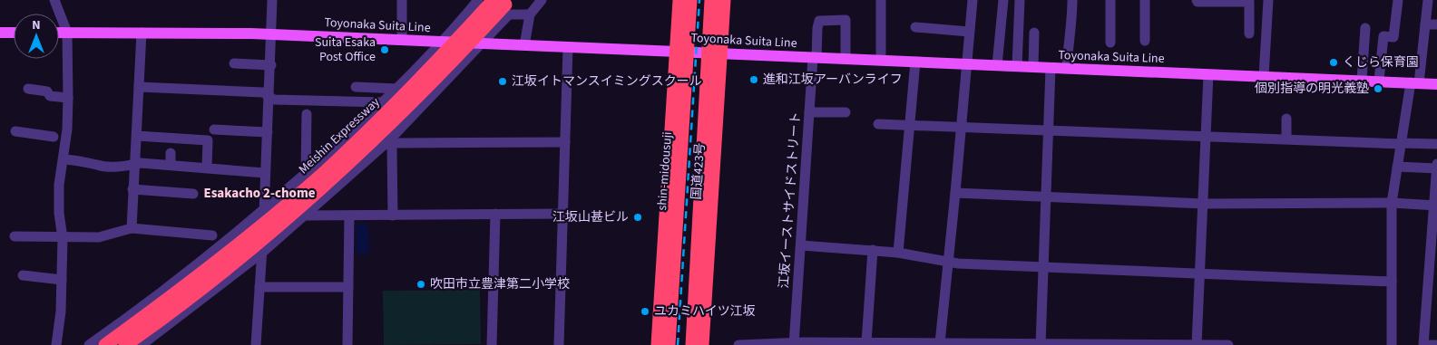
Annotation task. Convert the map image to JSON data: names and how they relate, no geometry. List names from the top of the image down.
{
  "streets": {
    "highway": ["Meishin Expressway", "shin-midousuji", "国道423号"],
    "main road": ["Toyonaka Suita Line"],
    "street": ["江坂イーストサイドストリート"]
  },
  "crossings": [
    ["Toyonaka Suita Line", "国道423号"],
    ["Toyonaka Suita Line", "江坂イーストサイドストリート"]
  ],
  "districts": ["Esakacho 2-chome"],
  "places": [
    "Suita Esaka Post Office",
    "くじら保育園",
    "進和江坂アーバンライフ",
    "江坂イトマンスイミングスクール",
    "個別指導の明光義塾",
    "江坂山甚ビル",
    "吹田市立豊津第二小学校",
    "ユカミハイツ江坂"
  ],
  "north": "top"
}
